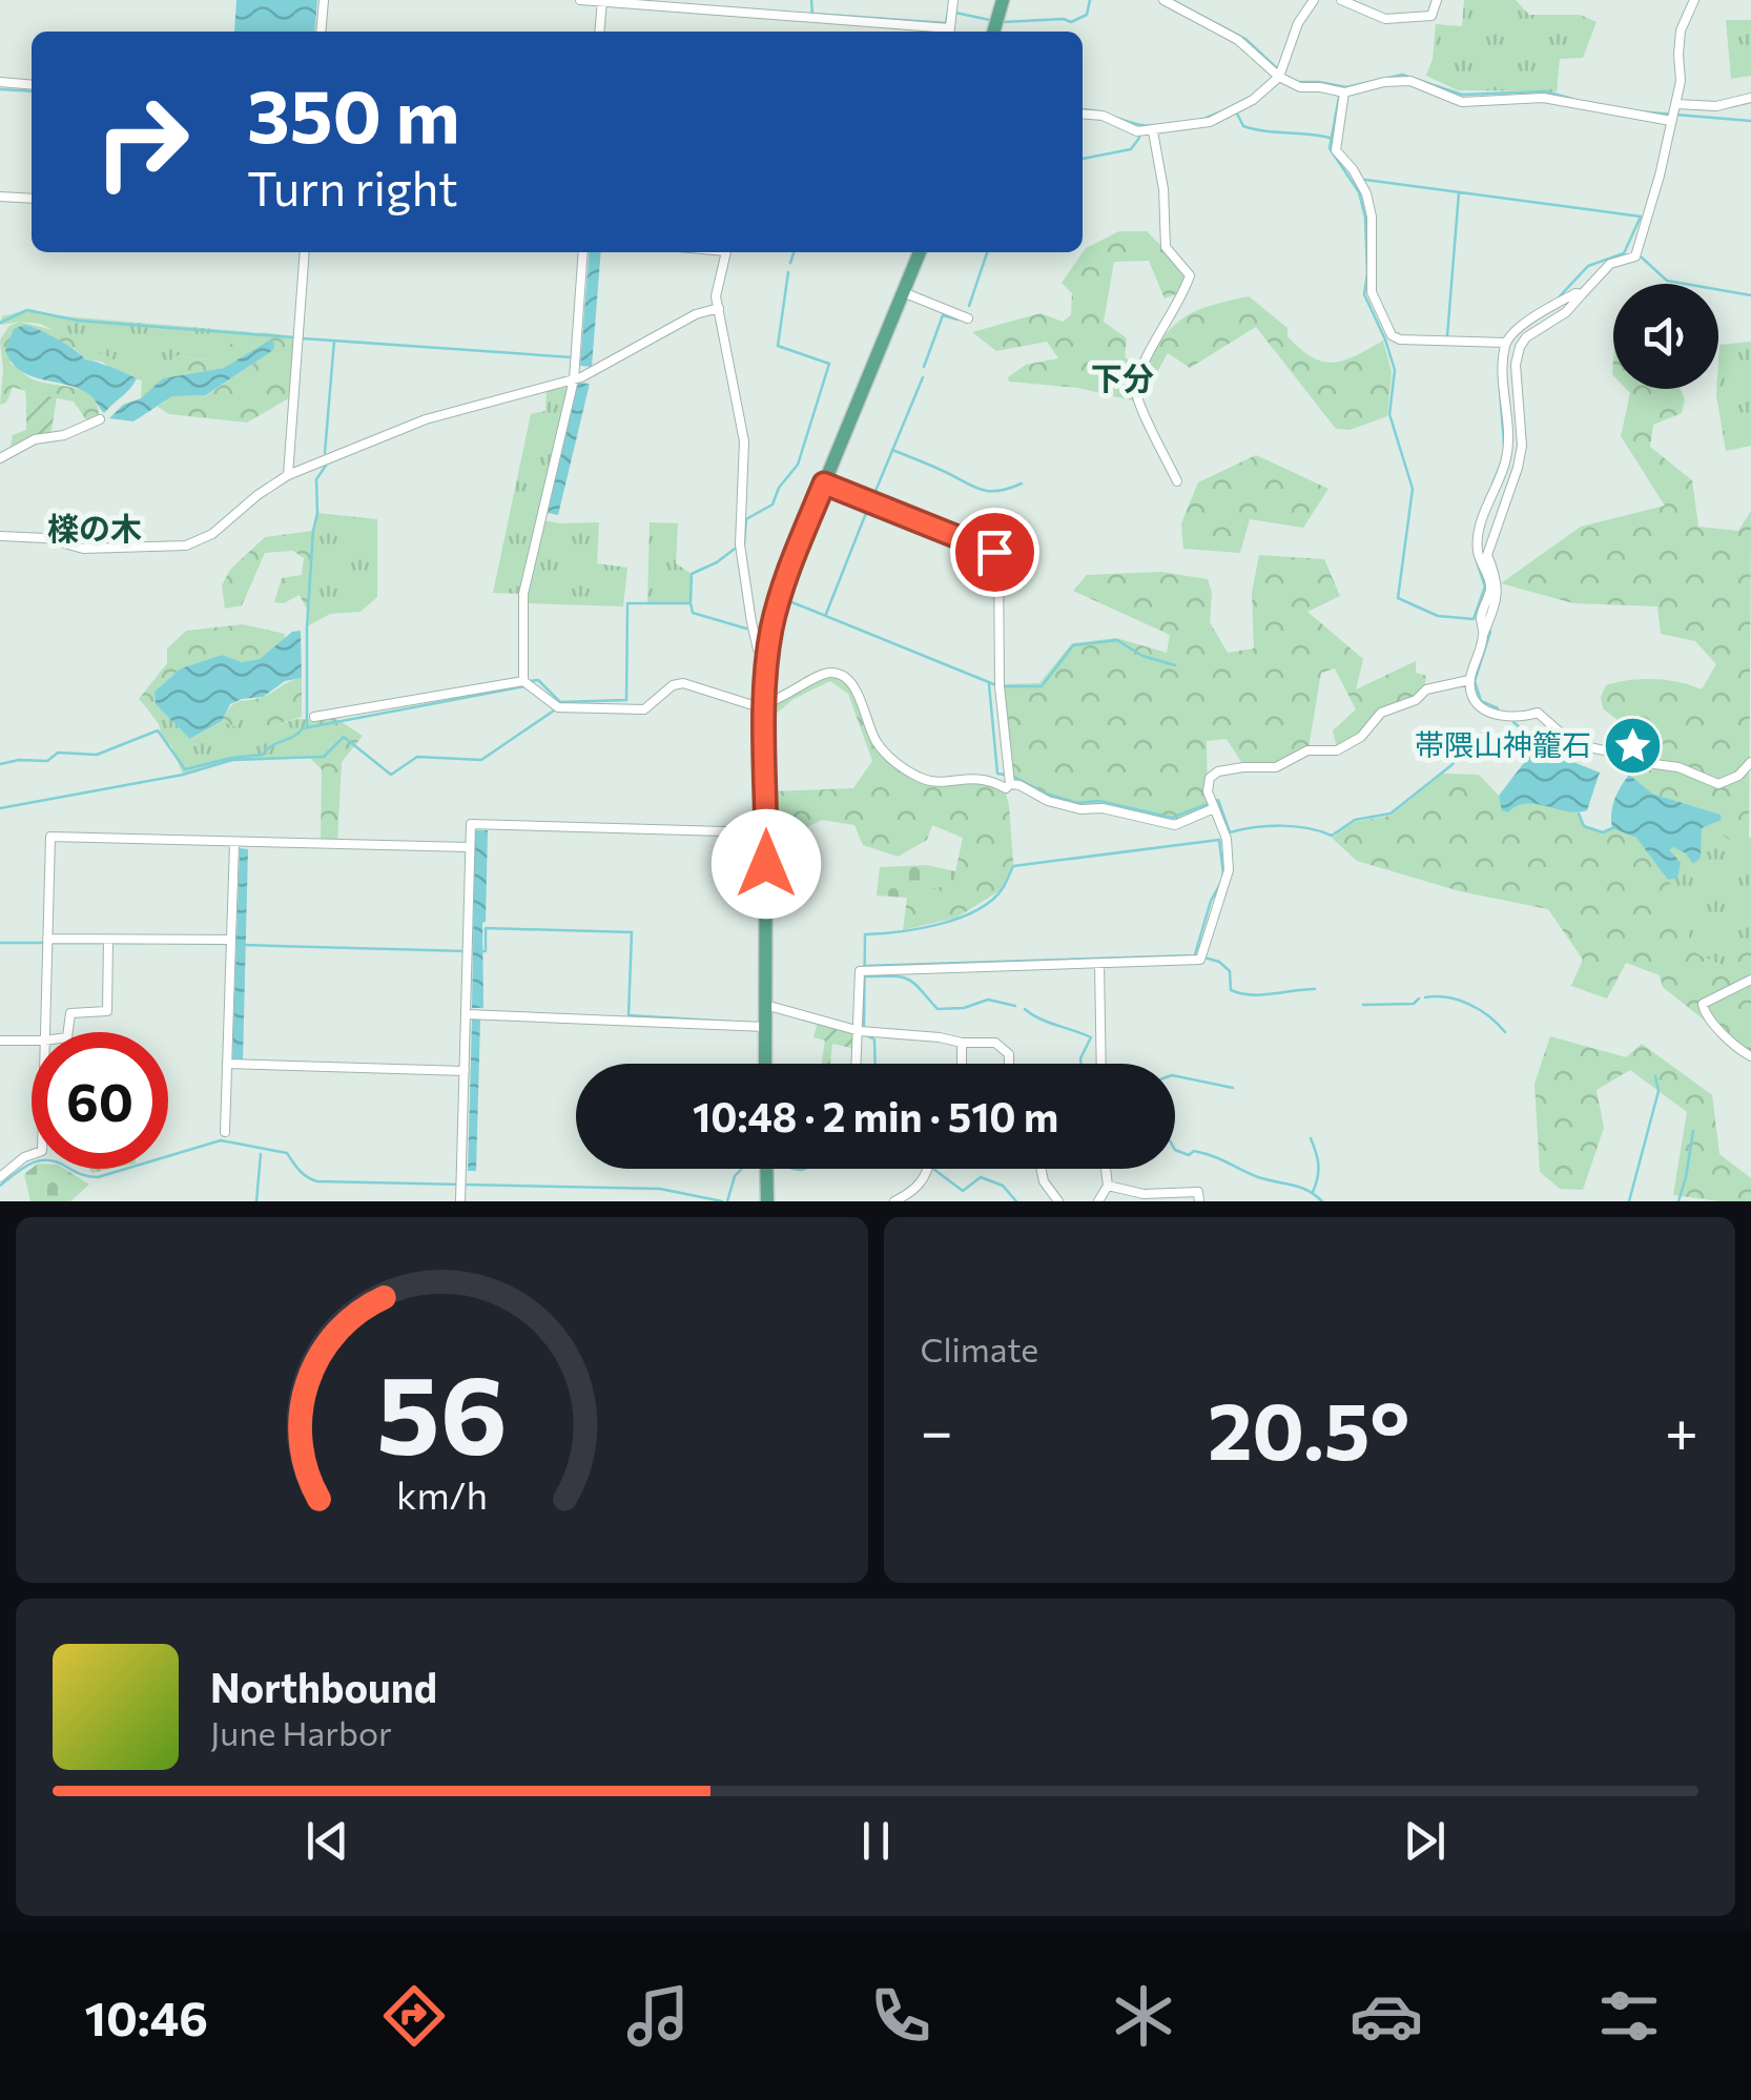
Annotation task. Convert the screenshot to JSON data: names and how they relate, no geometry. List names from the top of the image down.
{
  "districts": ["下分", "檪の木"],
  "places": {
    "place": ["帯隈山神籠石"]
  },
  "page": {
    "turn": ["350 m", "Turn right"],
    "limit": "60",
    "trip": "10:48 · 2 min · 510 m",
    "tile": "Climate",
    "heat": ["−", "20.5°", "+"],
    "song": ["Northbound", "June Harbor"],
    "tabs": "10:46",
    "gauge": ["56", "km/h"]
  }
}
